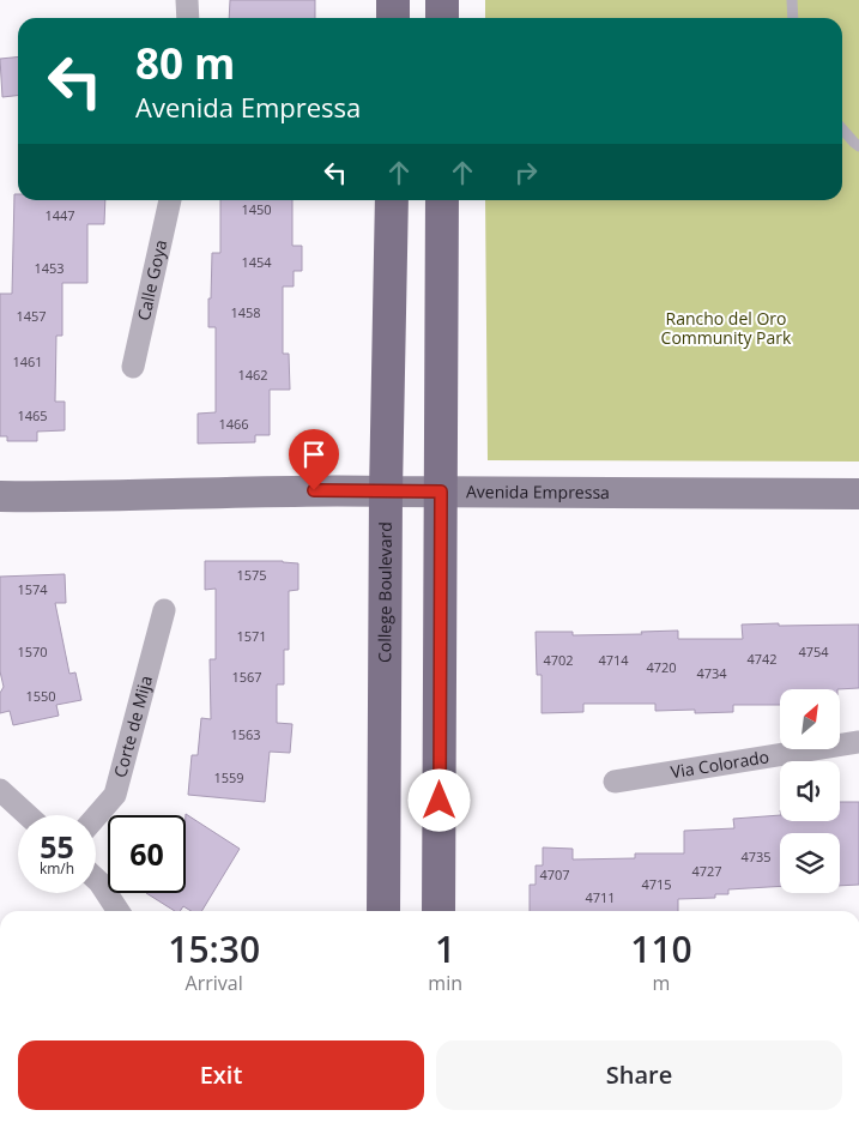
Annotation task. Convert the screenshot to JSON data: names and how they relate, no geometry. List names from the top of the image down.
{
  "streets": {
    "main road": ["College Boulevard"],
    "street": [
      "Calle Goya",
      "Avenida Empressa",
      "Corte de Mija",
      "Via Colorado"
    ]
  },
  "crossings": [
    ["Avenida Empressa", "College Boulevard"]
  ],
  "parks": ["Rancho del Oro Community Park"],
  "house_numbers": [
    "1450",
    "1447",
    "1454",
    "1453",
    "1458",
    "1457",
    "1461",
    "1462",
    "1465",
    "1466",
    "1575",
    "1574",
    "1571",
    "1570",
    "4754",
    "4742",
    "4702",
    "4714",
    "4720",
    "4734",
    "1567",
    "1550",
    "1563",
    "1559",
    "4735",
    "4727",
    "4707",
    "4715",
    "4711"
  ],
  "north": "top right",
  "page": {
    "turn": ["80 m", "Avenida Empressa"],
    "speed": "55 km/h",
    "limit": "60",
    "eta": [
      "15:30",
      "Arrival",
      "1",
      "min",
      "110",
      "m"
    ],
    "buttons": ["Exit", "Share"]
  }
}
